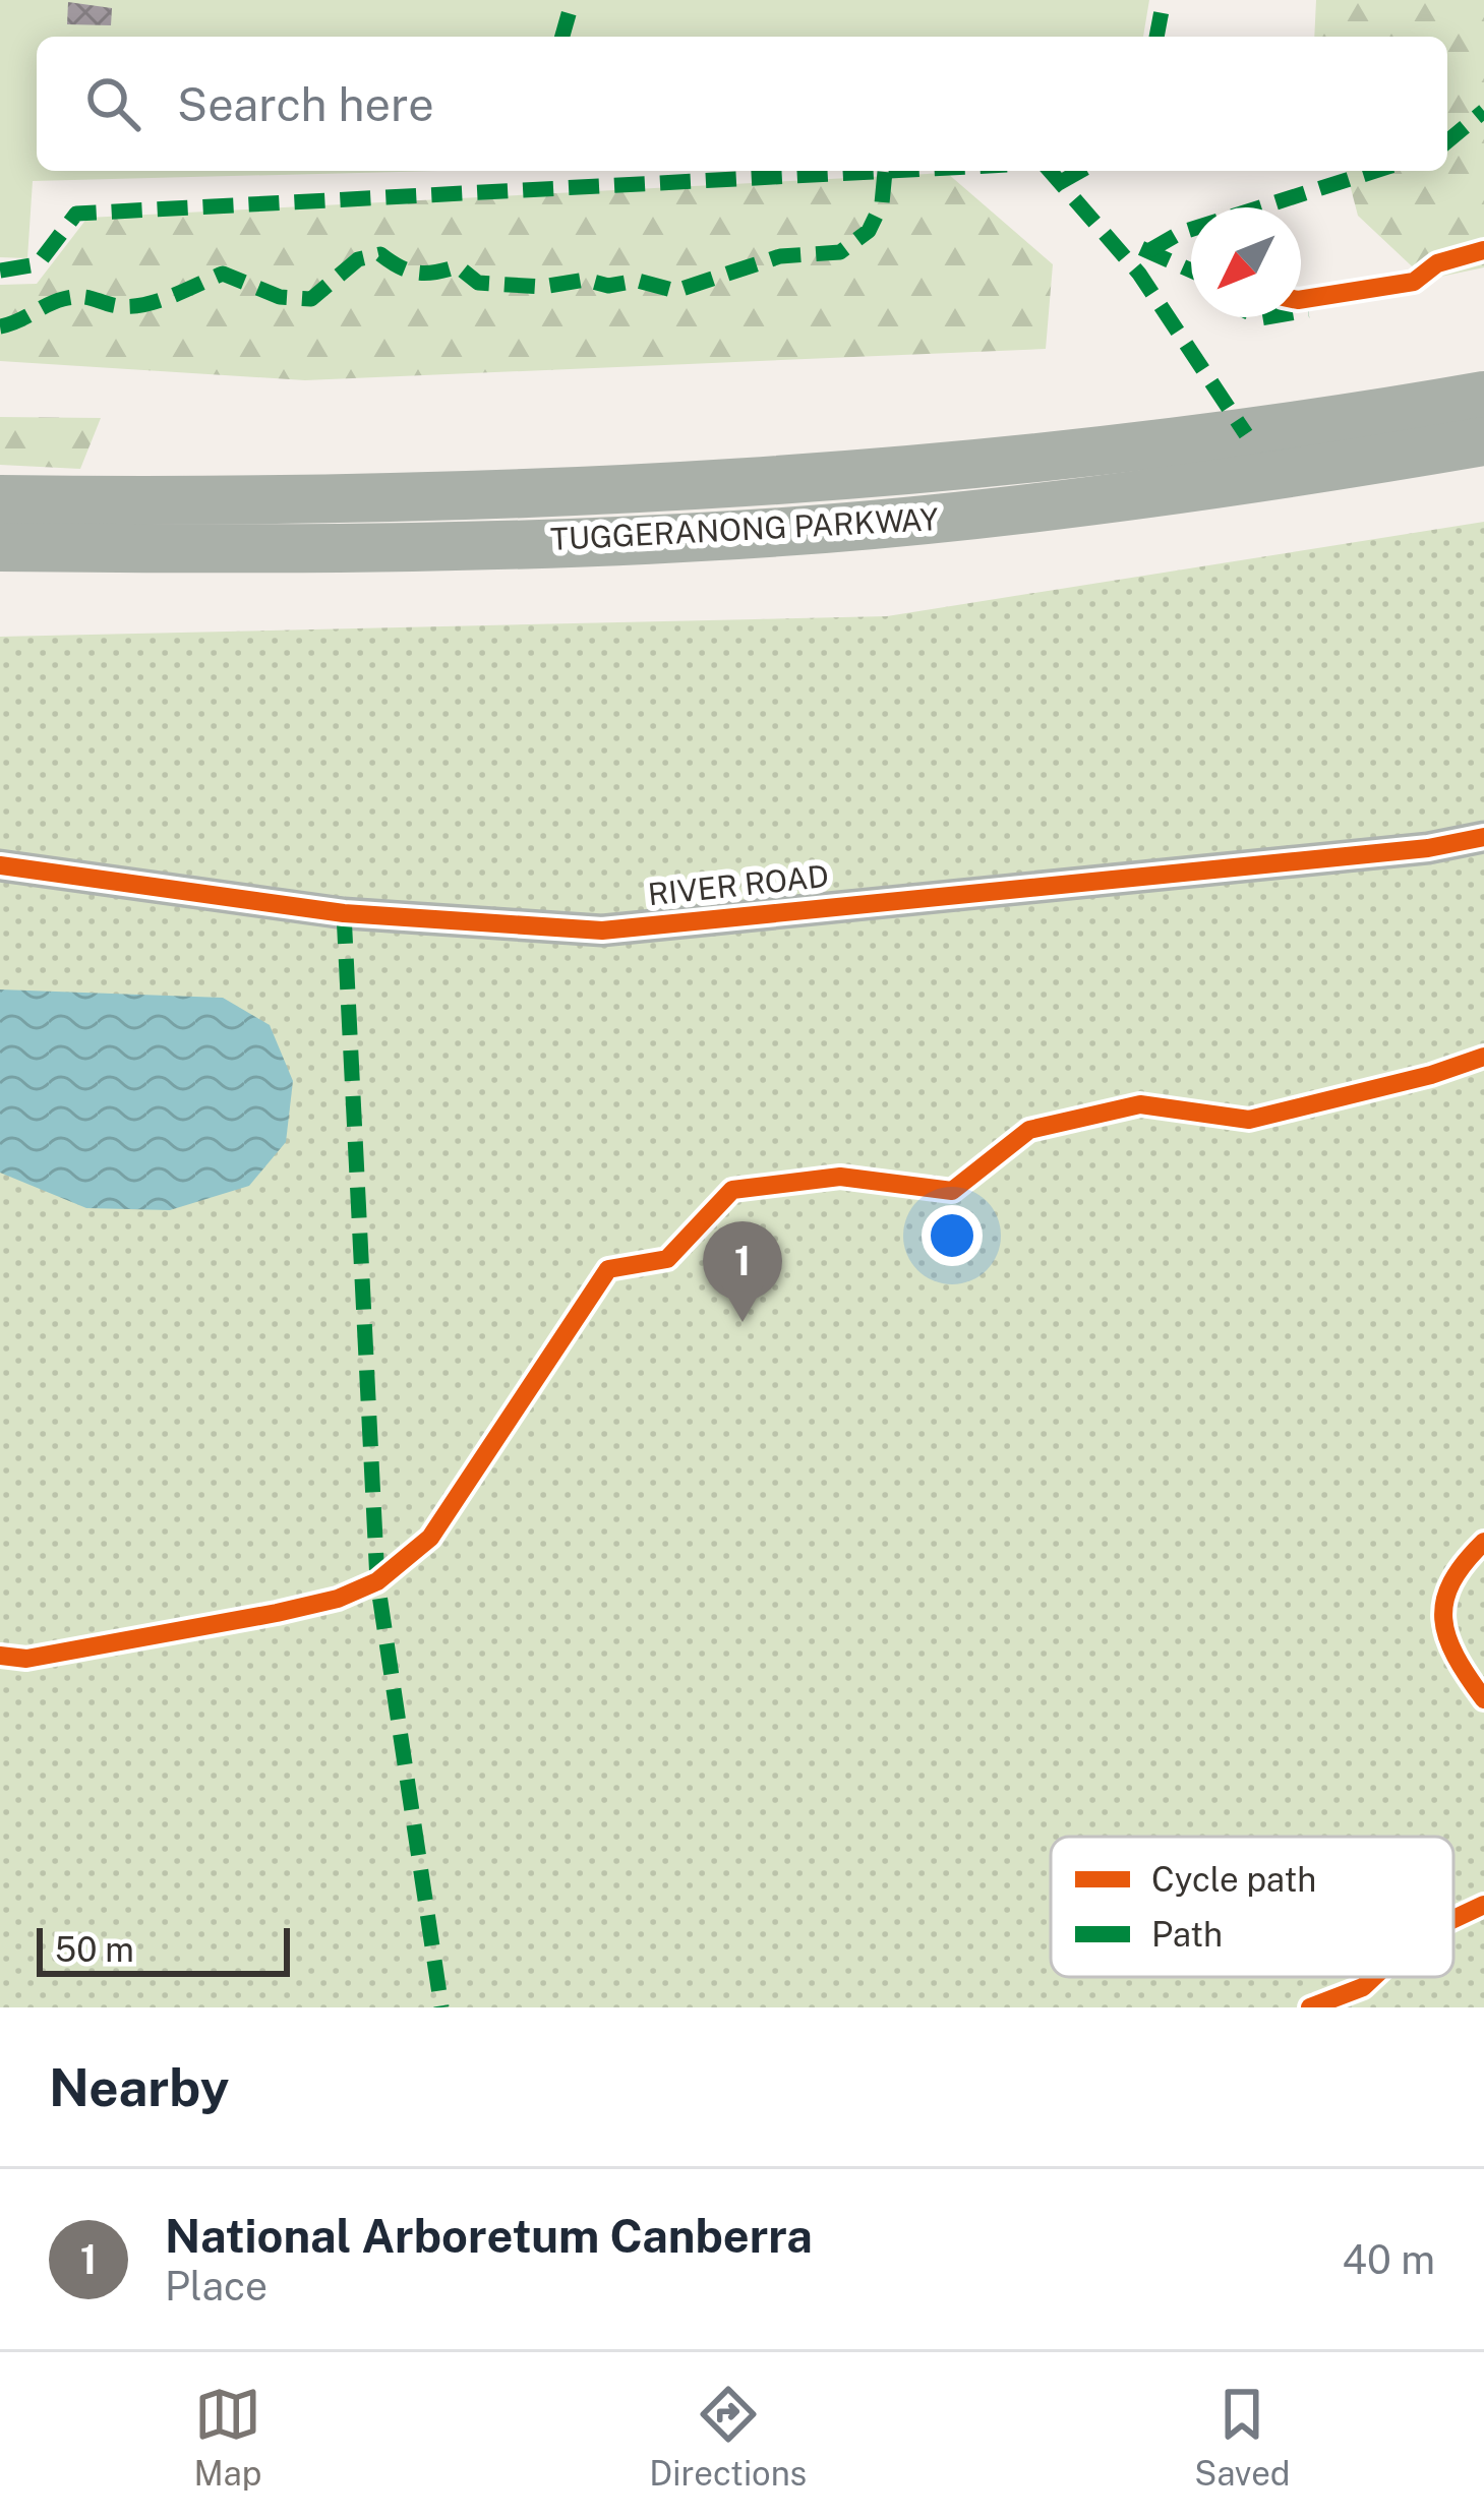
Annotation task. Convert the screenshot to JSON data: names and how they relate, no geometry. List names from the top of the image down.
{
  "streets": {
    "highway": ["TUGGERANONG PARKWAY"],
    "lane": ["RIVER ROAD"]
  },
  "legend": ["Cycle path", "Path"],
  "scale_bar": "50 m",
  "north": "bottom left",
  "page": {
    "search": "Search here",
    "pins": "1",
    "scale": "50 m",
    "heading": "Nearby",
    "list": [
      {
        "mark": "1",
        "name": "National Arboretum Canberra",
        "note": "Place",
        "value": "40 m"
      }
    ],
    "nav": ["Map", "Directions", "Saved"]
  }
}
